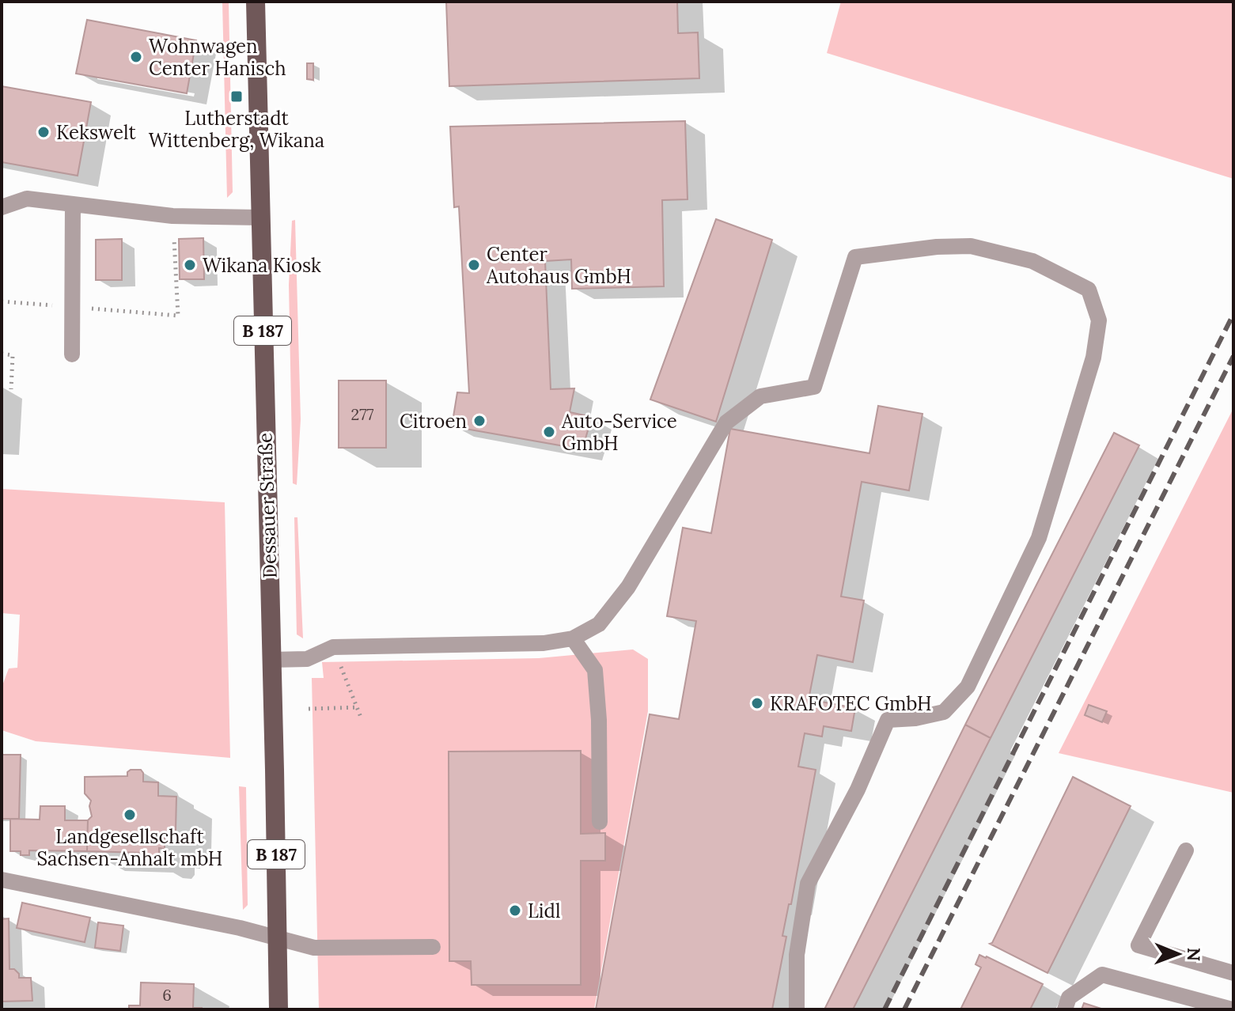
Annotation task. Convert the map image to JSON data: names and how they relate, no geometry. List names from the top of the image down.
{
  "streets": {
    "main road": ["B 187", "Dessauer Straße"]
  },
  "places": {
    "other": [
      "Wohnwagen Center Hanisch",
      "Kekswelt",
      "Wikana Kiosk",
      "Center Autohaus GmbH",
      "Citroen",
      "Auto-Service GmbH",
      "KRAFOTEC GmbH",
      "Landgesellschaft Sachsen-Anhalt mbH",
      "Lidl"
    ],
    "transit": ["Lutherstadt Wittenberg, Wikana"]
  },
  "house_numbers": ["277", "6"],
  "north": "right"
}
